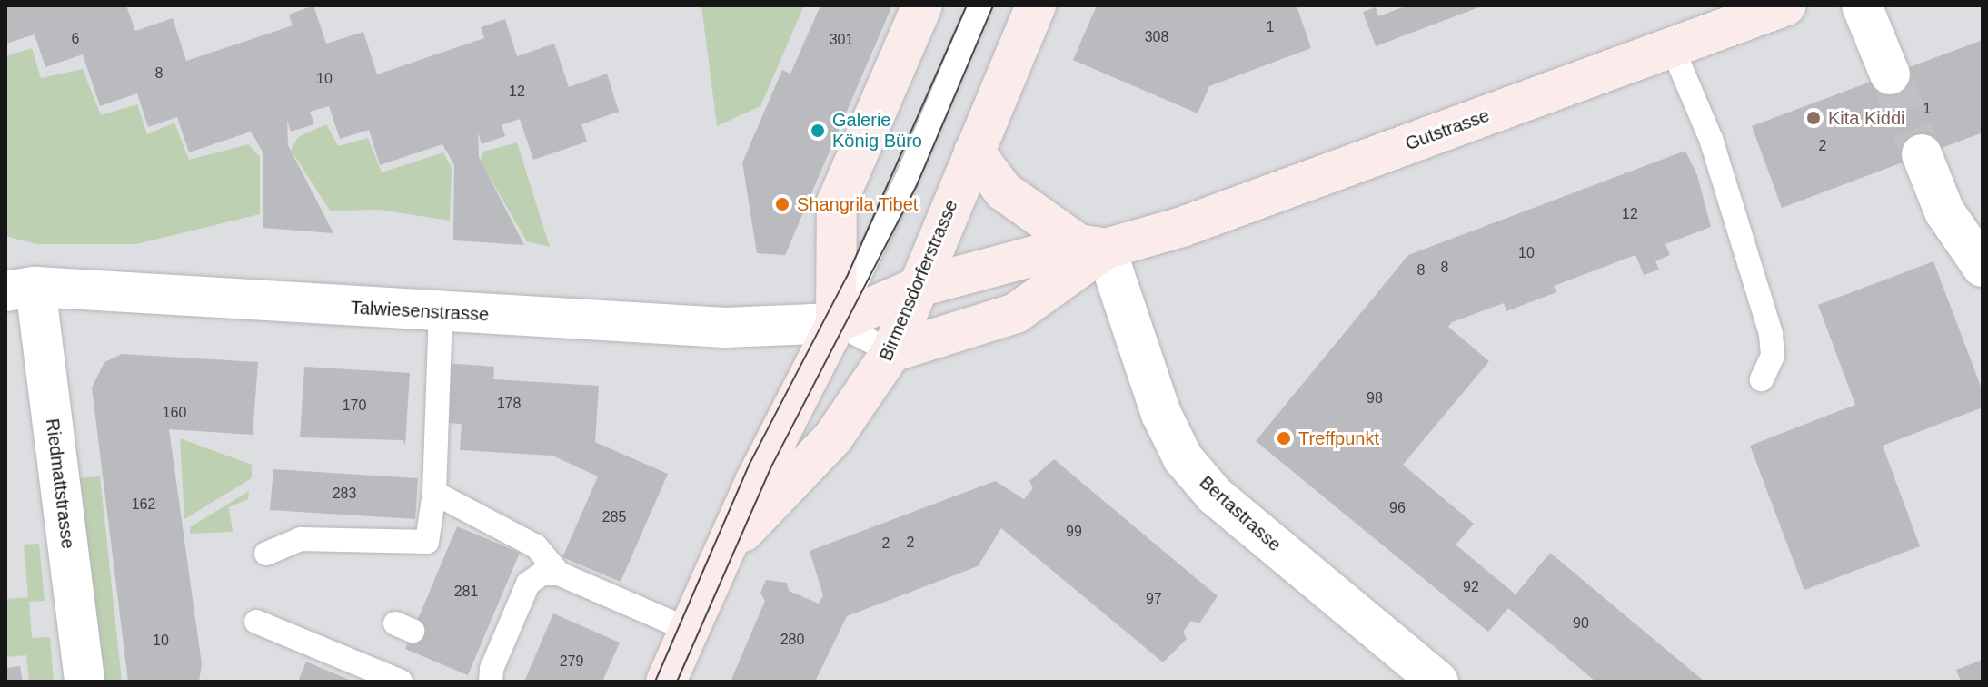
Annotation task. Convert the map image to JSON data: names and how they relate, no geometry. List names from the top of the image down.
{
  "streets": {
    "main road": ["Gutstrasse", "Birmensdorferstrasse"],
    "street": ["Talwiesenstrasse", "Riedmattstrasse", "Bertastrasse"]
  },
  "crossings": [
    ["Gutstrasse", "Birmensdorferstrasse"],
    ["Gutstrasse", "Talwiesenstrasse"],
    ["Gutstrasse", "Bertastrasse"],
    ["Birmensdorferstrasse", "Talwiesenstrasse"],
    ["Talwiesenstrasse", "Riedmattstrasse"]
  ],
  "places": [
    "Kita Kiddi",
    "Galerie König Büro",
    "Shangrila Tibet",
    "Treffpunkt"
  ],
  "house_numbers": [
    "1",
    "308",
    "6",
    "301",
    "8",
    "10",
    "12",
    "1",
    "2",
    "12",
    "10",
    "8",
    "8",
    "98",
    "178",
    "170",
    "160",
    "283",
    "162",
    "96",
    "285",
    "99",
    "2",
    "2",
    "92",
    "281",
    "97",
    "90",
    "280",
    "10",
    "279"
  ]
}
